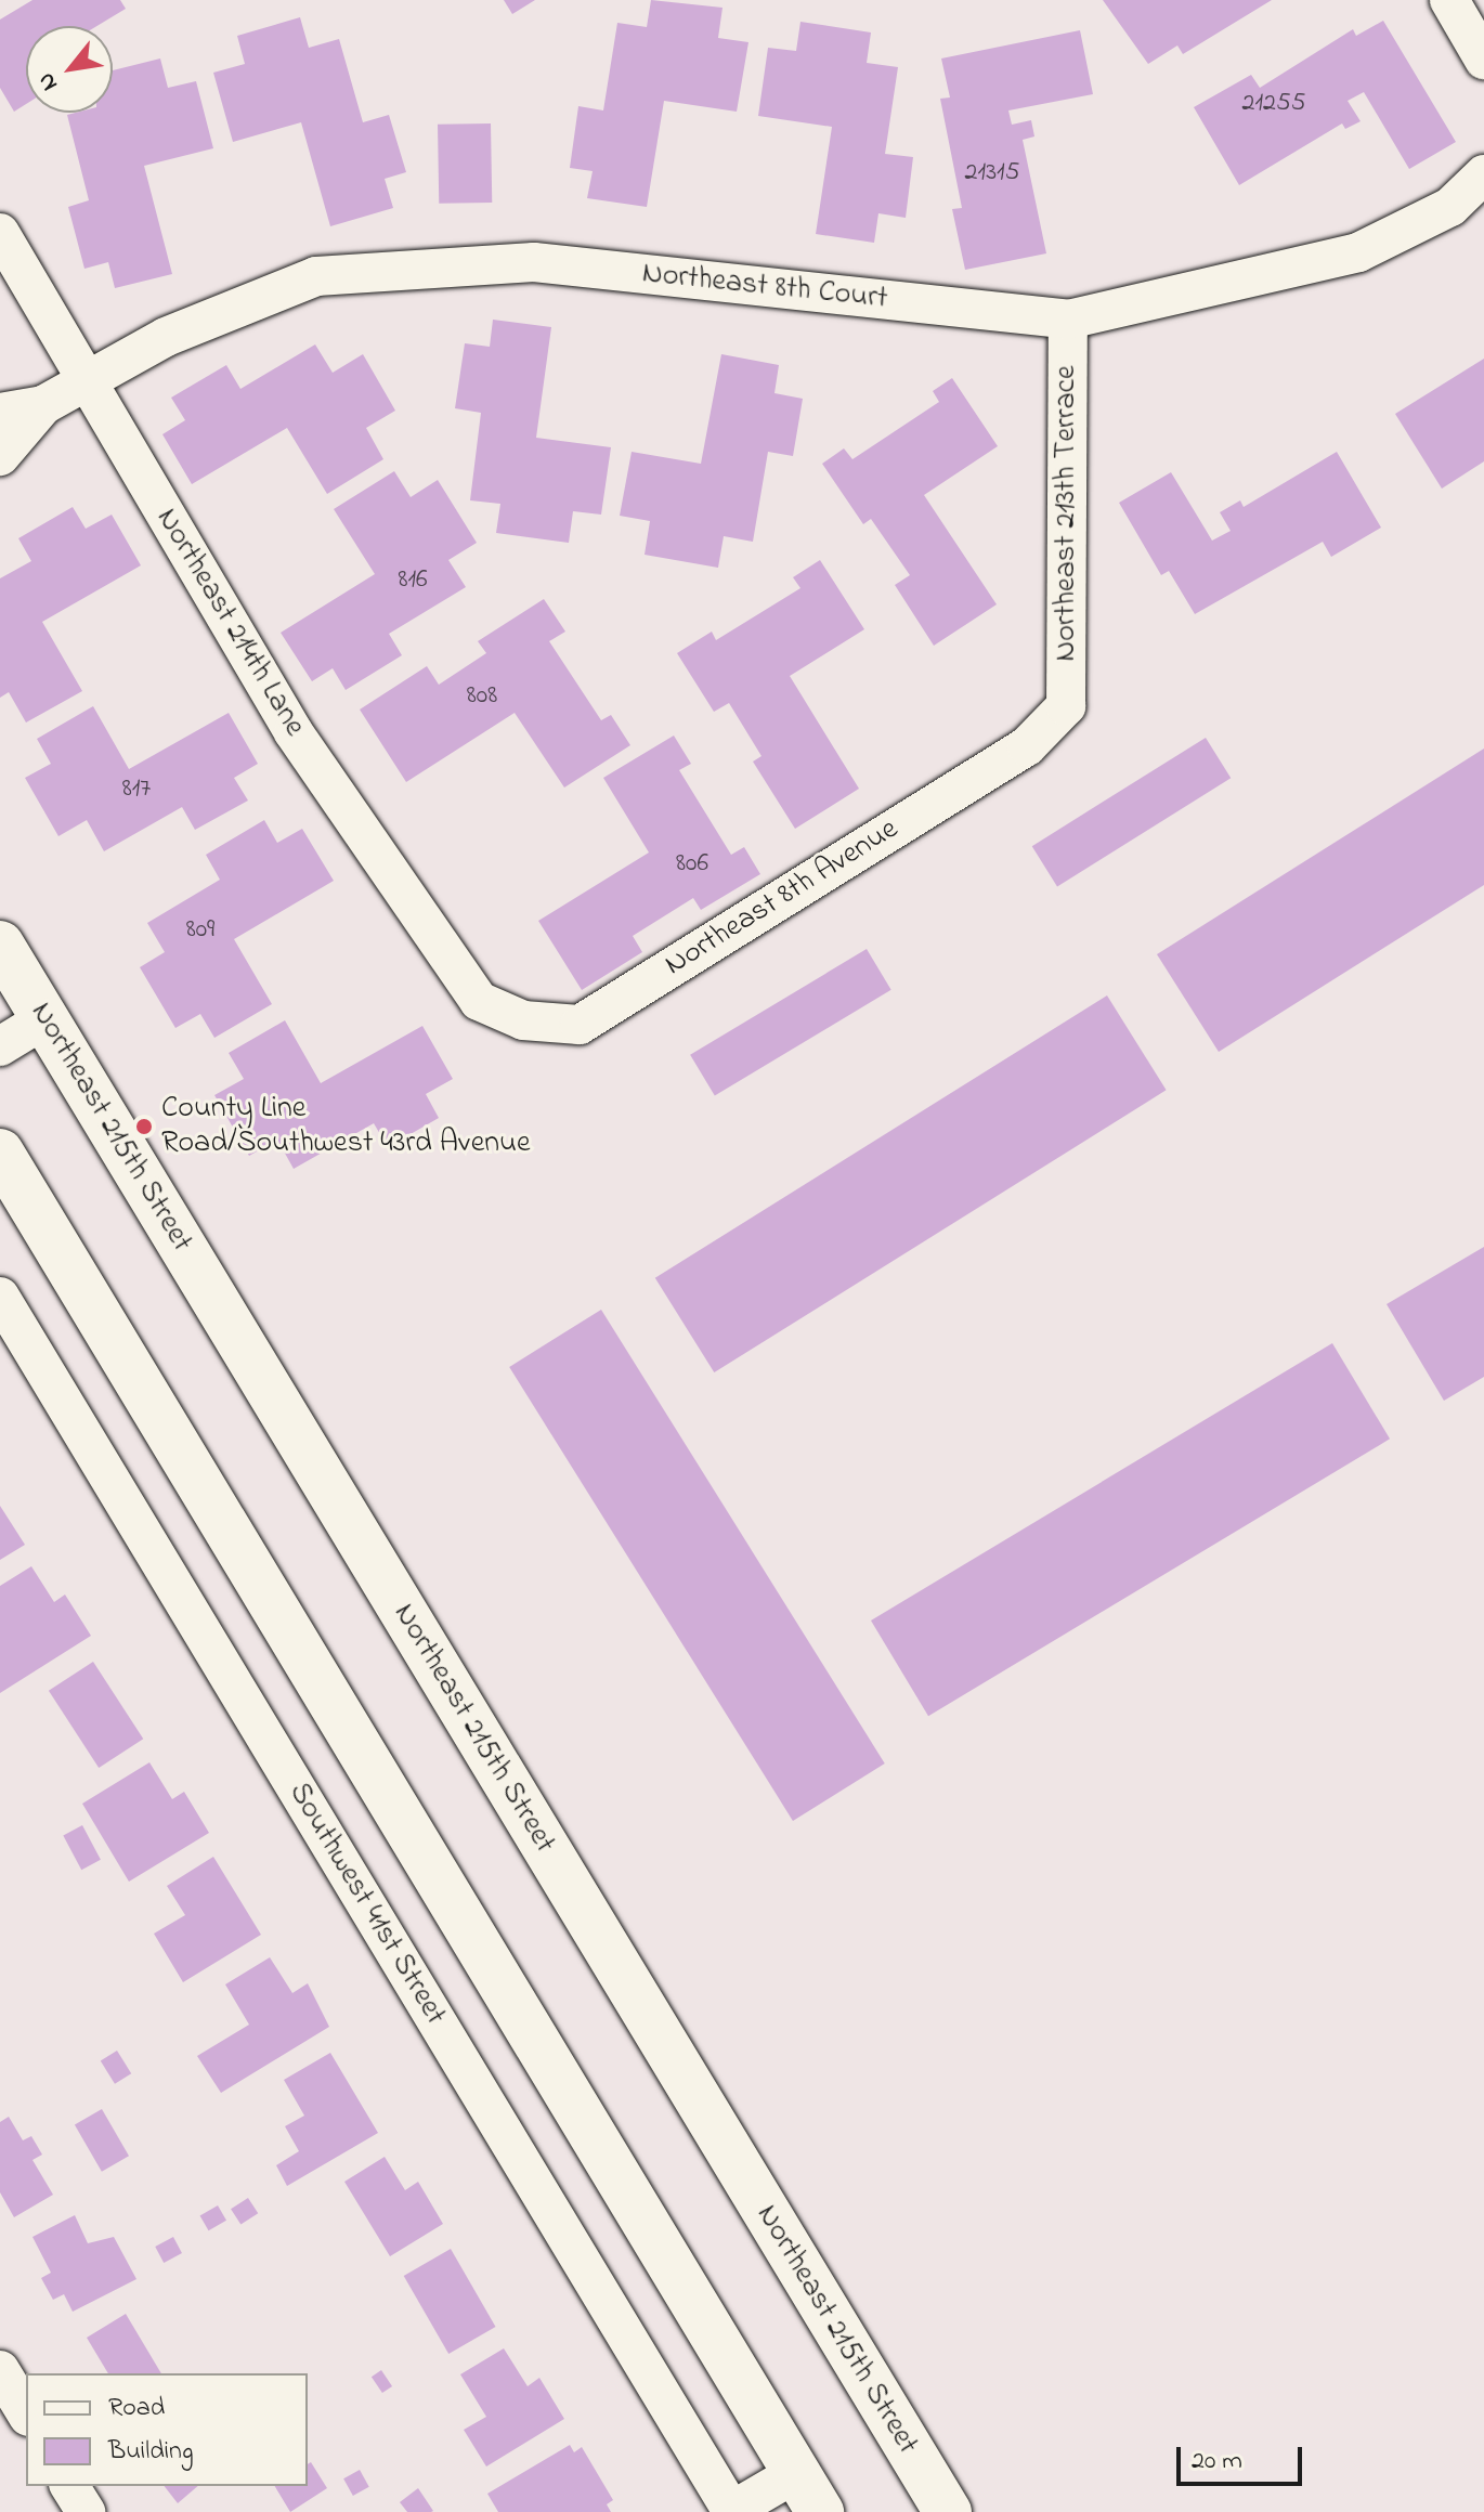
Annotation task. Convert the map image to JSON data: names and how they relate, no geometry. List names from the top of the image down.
{
  "streets": {
    "street": [
      "Northeast 8th Court",
      "Northeast 213th Terrace",
      "Northeast 214th Lane",
      "Northeast 8th Avenue",
      "Northeast 215th Street",
      "Southwest 41st Street"
    ]
  },
  "crossings": [
    ["Northeast 8th Court", "Northeast 213th Terrace"],
    ["Northeast 8th Court", "Northeast 214th Lane"],
    ["Northeast 213th Terrace", "Northeast 8th Avenue"],
    ["Northeast 214th Lane", "Northeast 8th Avenue"]
  ],
  "places": ["County Line Road/Southwest 43rd Avenue"],
  "house_numbers": [
    "21255",
    "21315",
    "816",
    "808",
    "817",
    "806",
    "809"
  ],
  "legend": ["Road", "Building"],
  "scale_bar": "20 m",
  "north": "bottom left"
}
